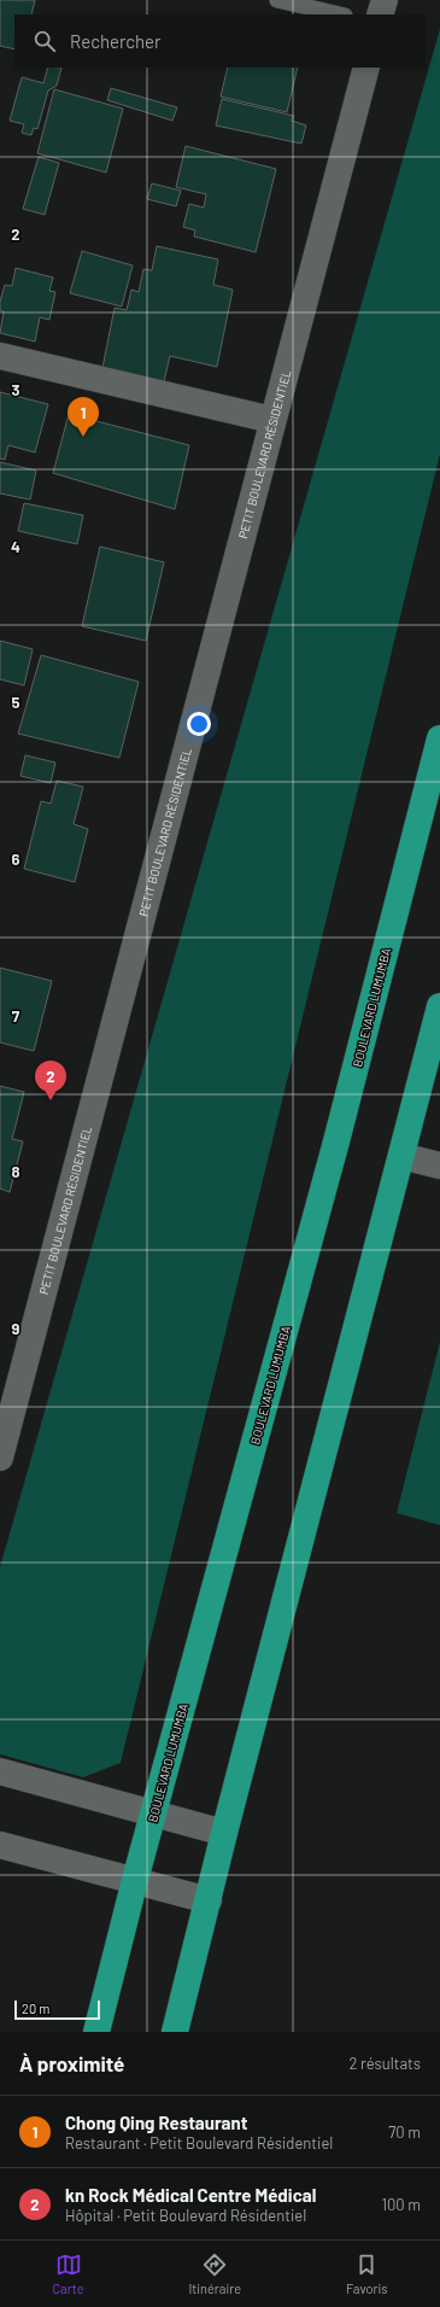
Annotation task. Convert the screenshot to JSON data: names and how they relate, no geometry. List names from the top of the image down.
{
  "streets": {
    "highway": ["BOULEVARD LUMUMBA"],
    "street": ["PETIT BOULEVARD RÉSIDENTIEL"]
  },
  "scale_bar": "20 m",
  "page": {
    "search": "Rechercher",
    "pins": ["1", "2"],
    "scale": "20 m",
    "heading": ["À proximité", "2 résultats"],
    "list": [
      {
        "mark": "1",
        "name": "Chong Qing Restaurant",
        "note": "Restaurant · Petit Boulevard Résidentiel",
        "value": "70 m"
      },
      {
        "mark": "2",
        "name": "kn Rock Médical Centre Médical",
        "note": "Hôpital · Petit Boulevard Résidentiel",
        "value": "100 m"
      }
    ],
    "nav": ["Carte", "Itinéraire", "Favoris"]
  },
  "grid": {
    "rows": [
      "2",
      "3",
      "4",
      "5",
      "6",
      "7",
      "8",
      "9"
    ]
  }
}
